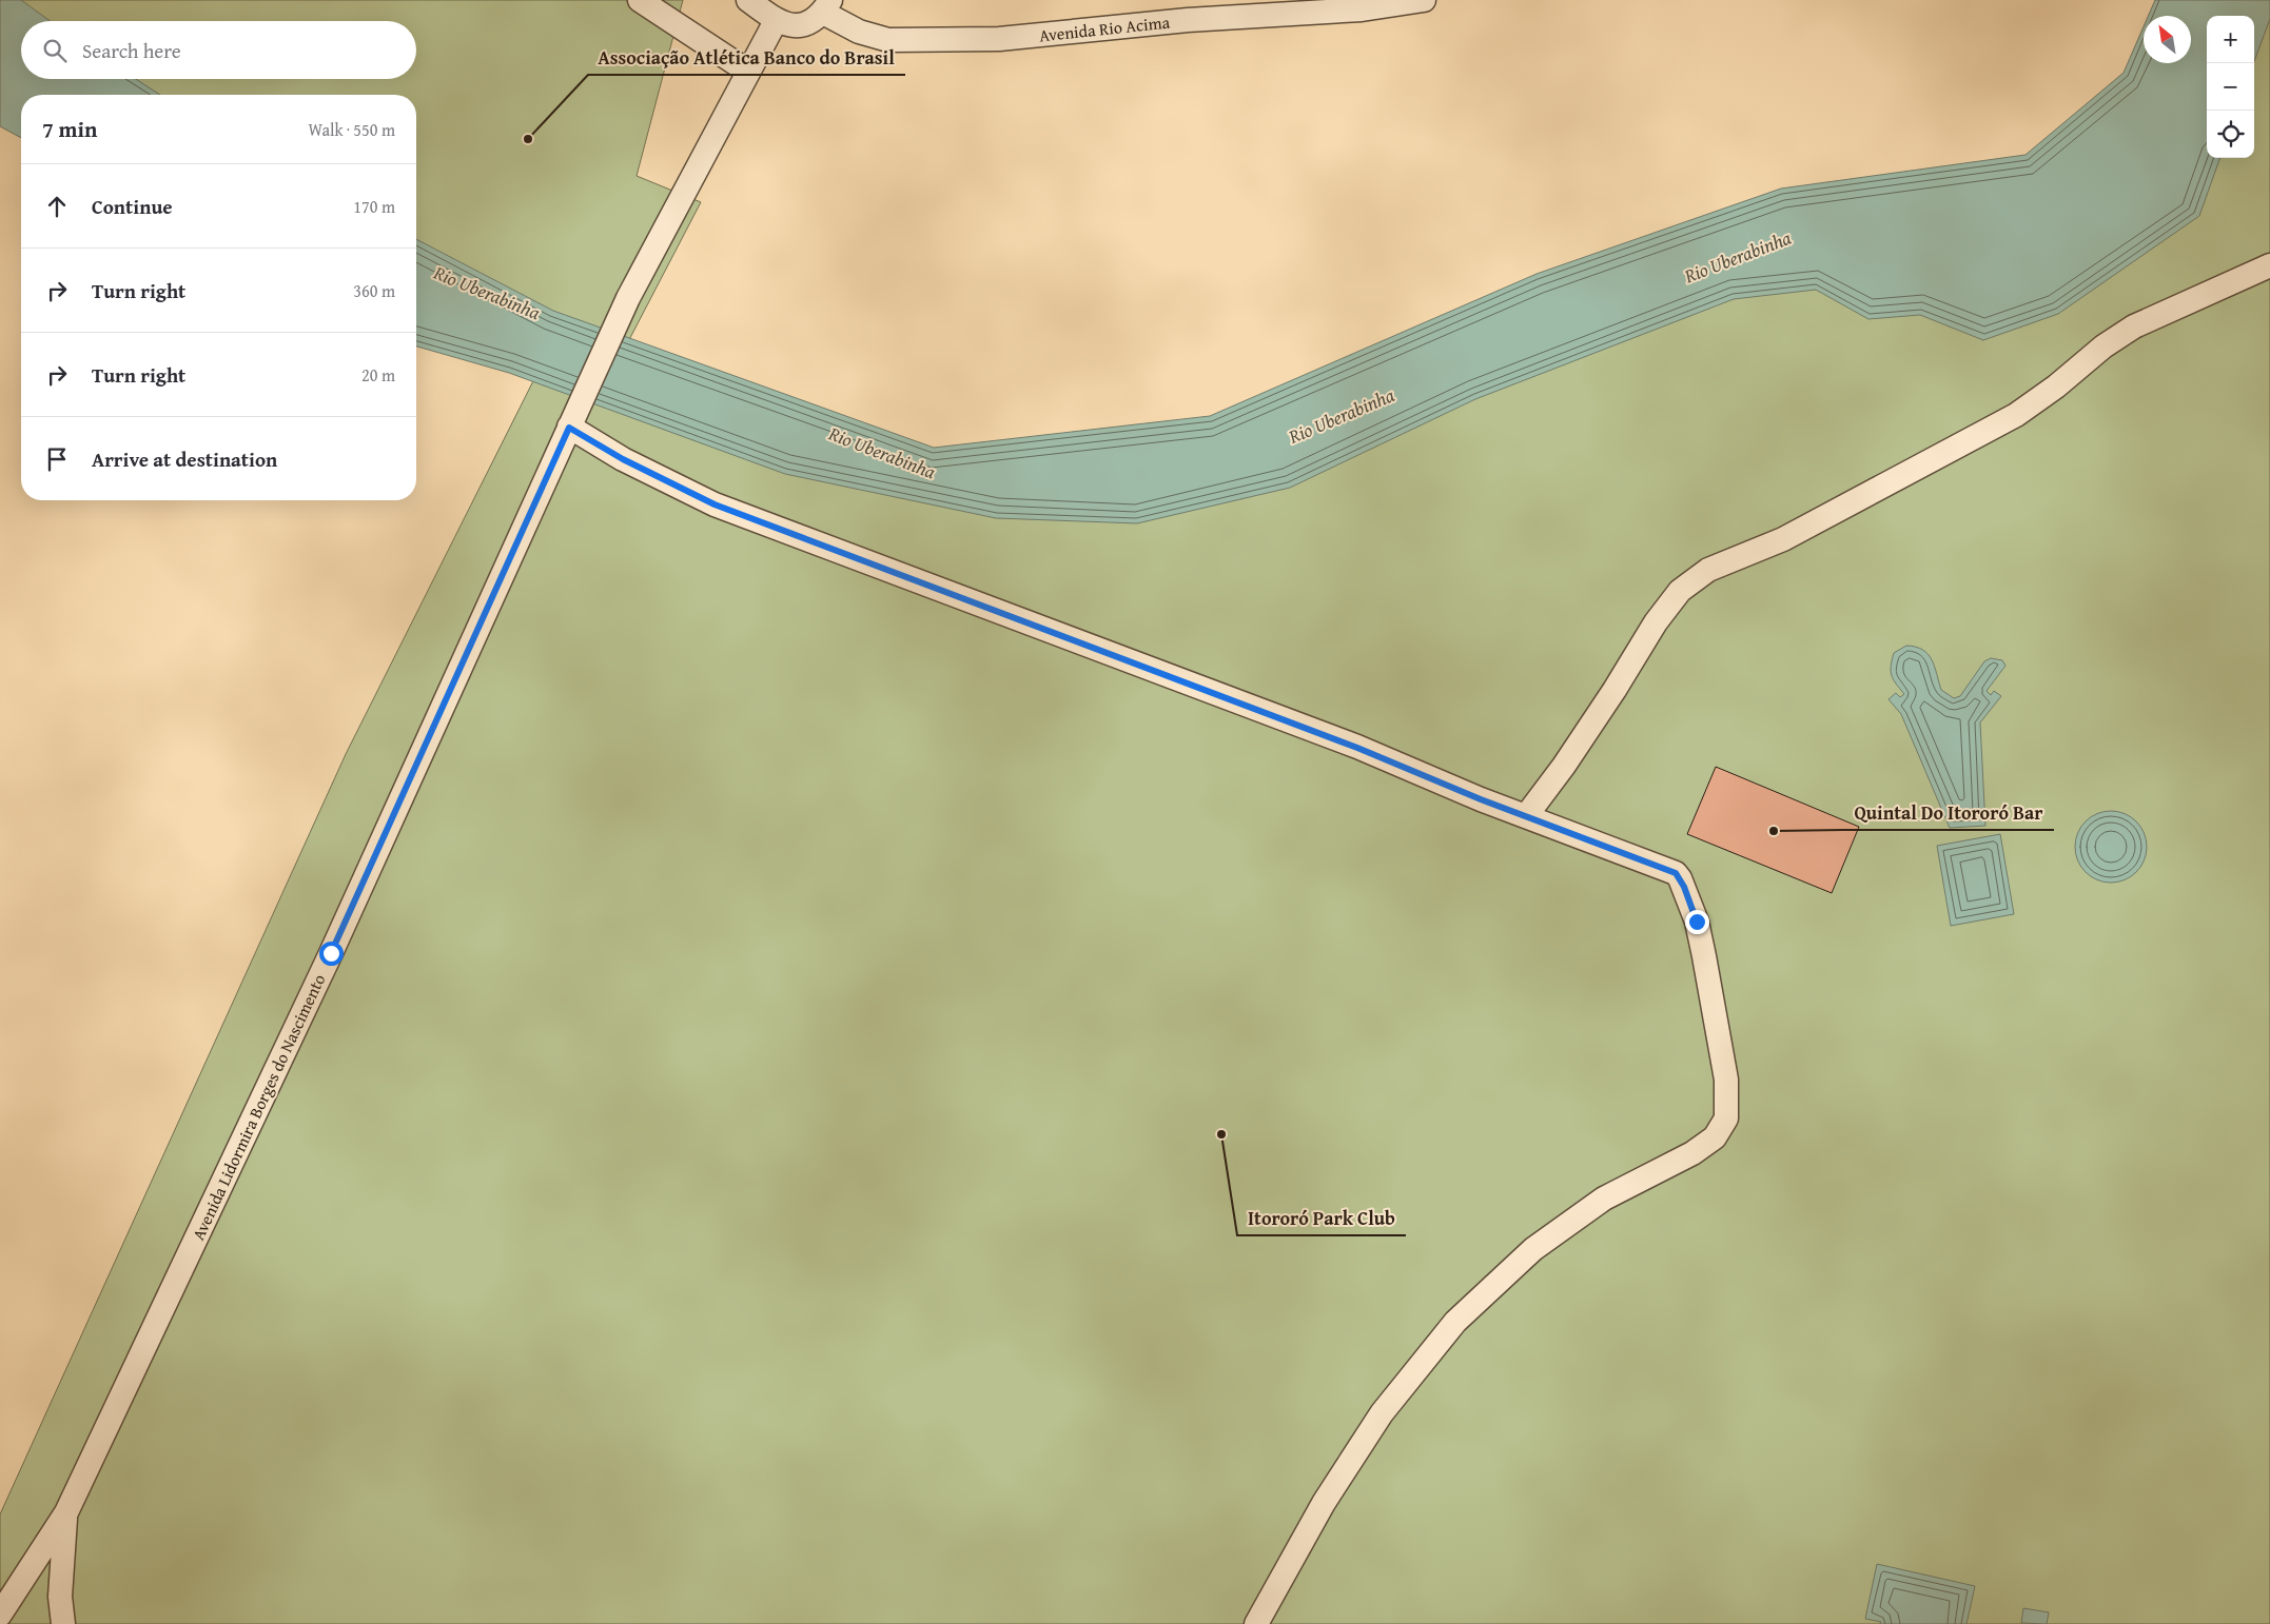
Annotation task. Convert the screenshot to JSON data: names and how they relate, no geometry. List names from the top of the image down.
{
  "streets": {
    "street": ["Avenida Rio Acima", "Avenida Lidormira Borges do Nascimento"]
  },
  "water": ["Rio Uberabinha"],
  "places": ["Associação Atlética Banco do Brasil", "Quintal Do Itororó Bar", "Itororó Park Club"],
  "north": "top left",
  "page": {
    "map_buttons": ["+", "−"],
    "search": "Search here",
    "heading": ["7 min", "Walk · 550 m"],
    "list": [
      ["Continue", "170 m"],
      ["Turn right", "360 m"],
      ["Turn right", "20 m"],
      "Arrive at destination"
    ]
  }
}
